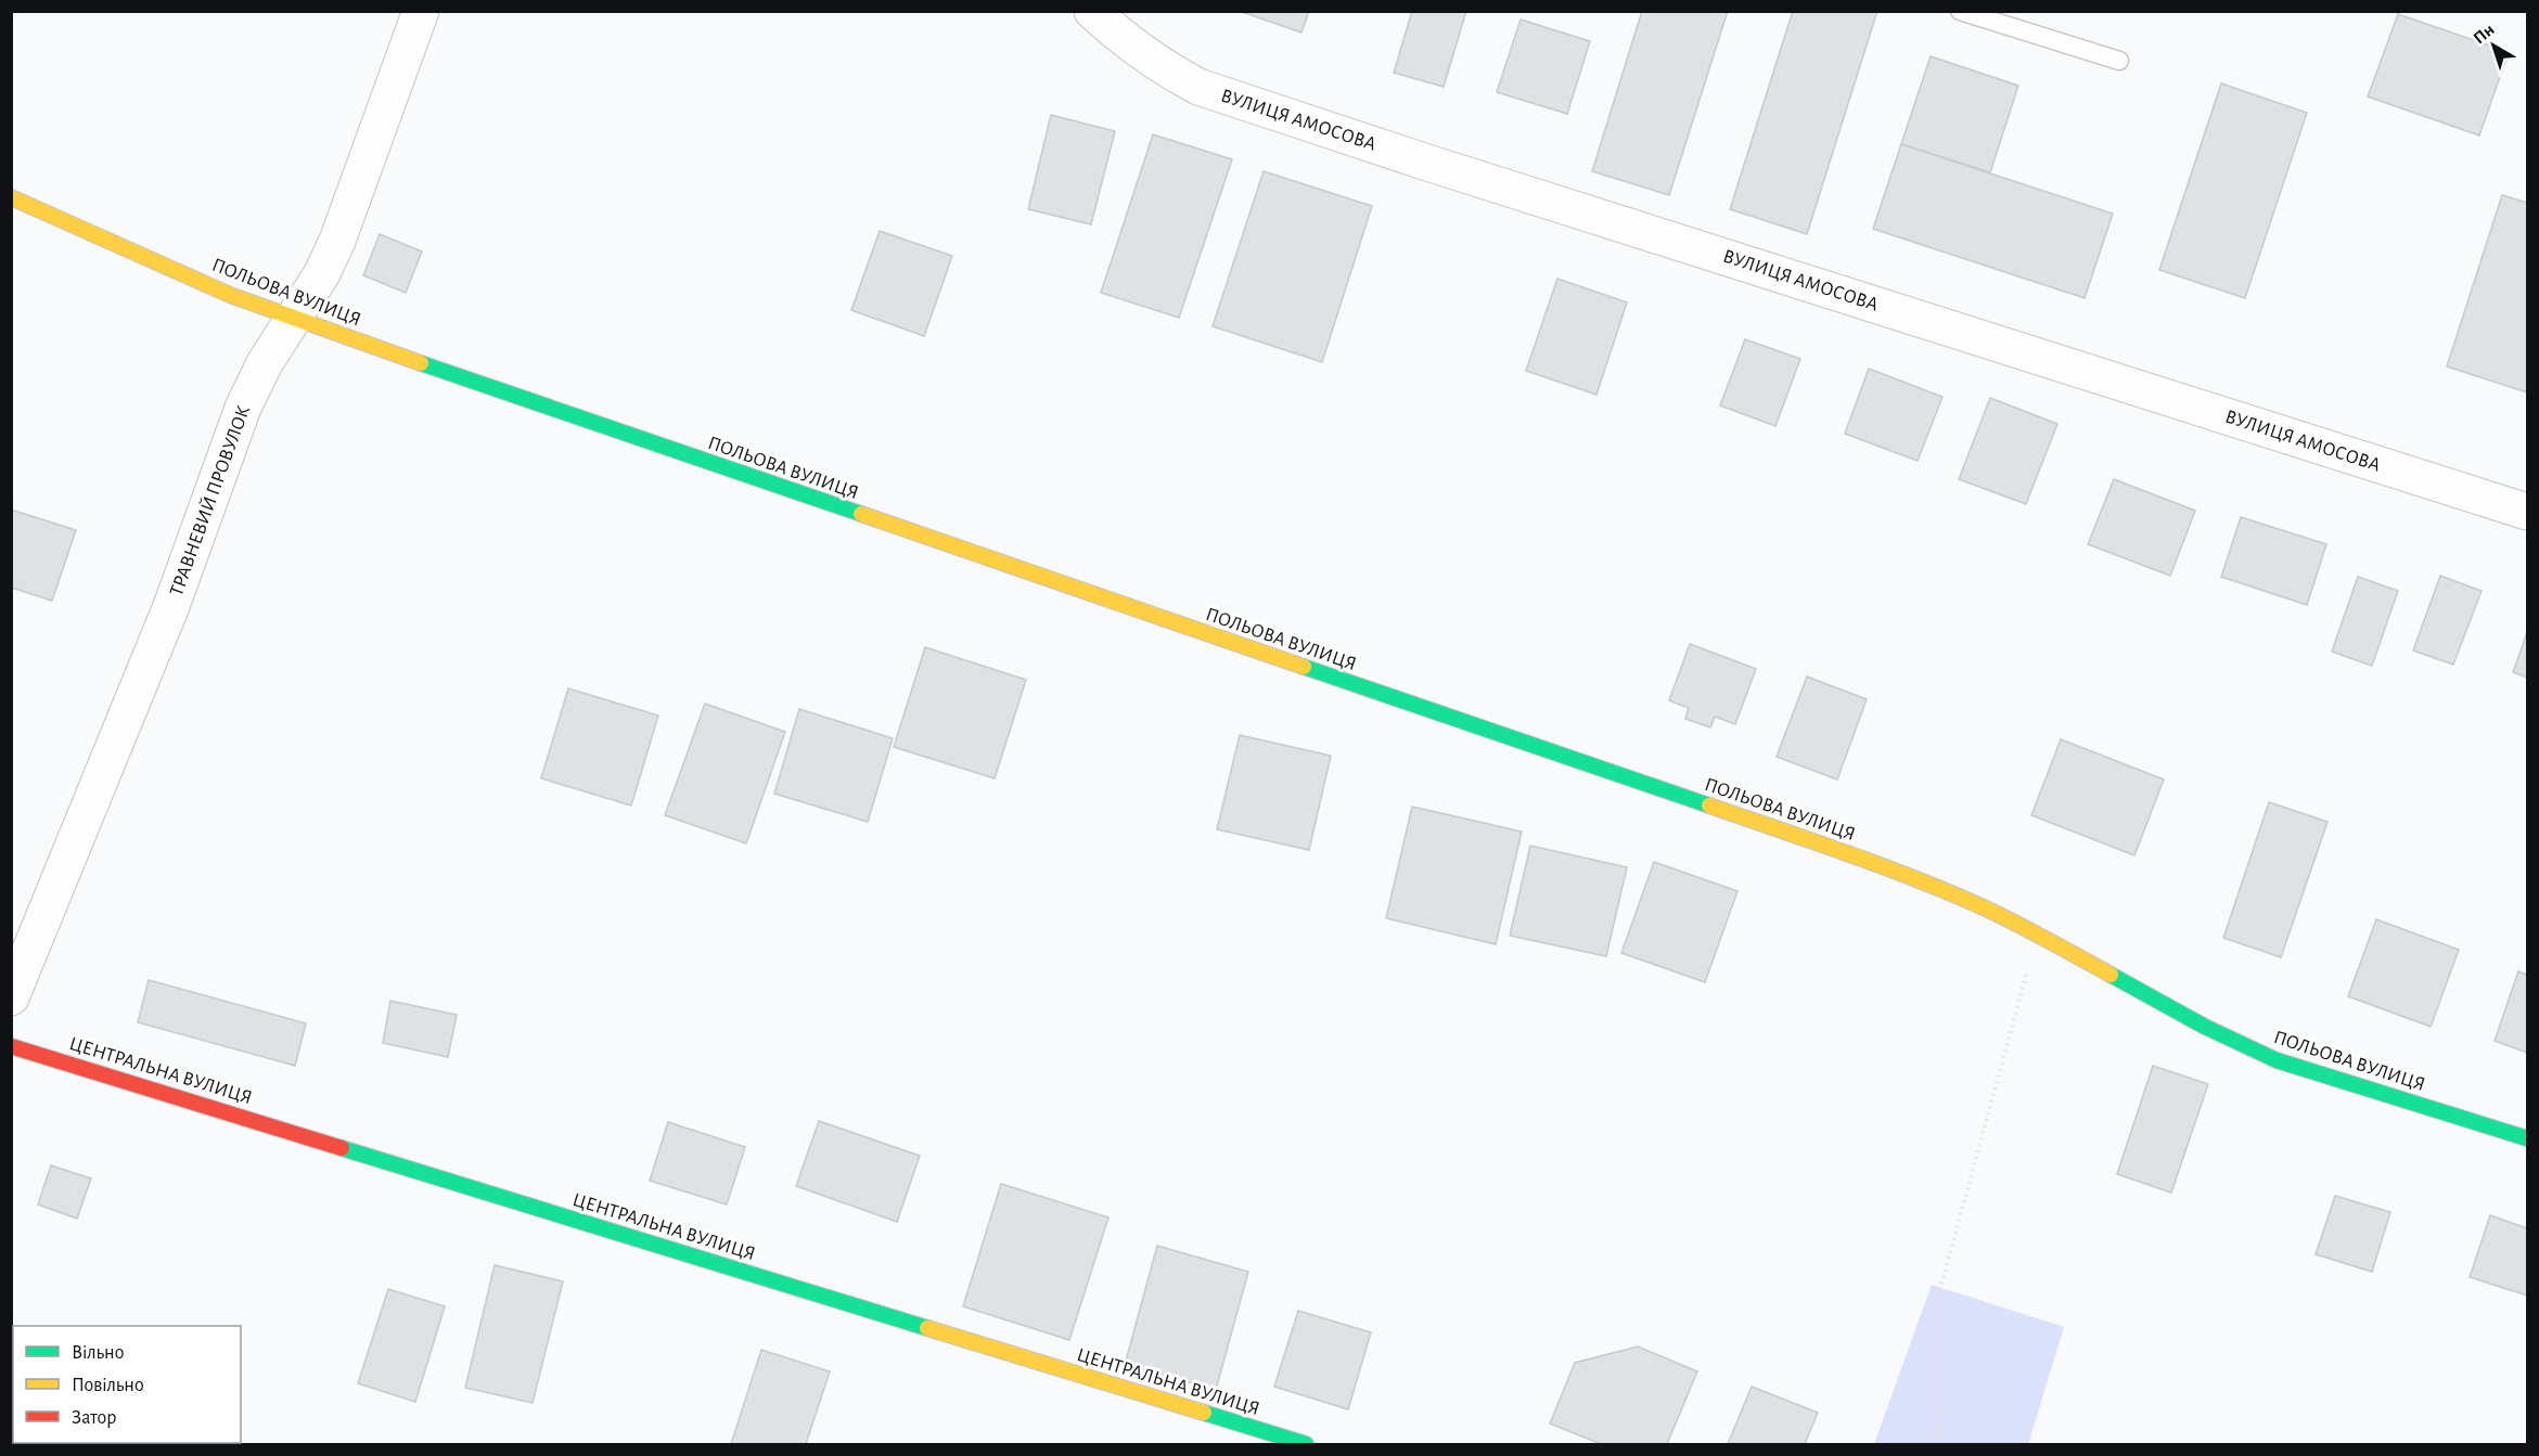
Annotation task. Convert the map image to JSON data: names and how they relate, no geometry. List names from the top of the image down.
{
  "streets": {
    "street": [
      "ВУЛИЦЯ АМОСОВА",
      "ПОЛЬОВА ВУЛИЦЯ",
      "ТРАВНЕВИЙ ПРОВУЛОК",
      "ЦЕНТРАЛЬНА ВУЛИЦЯ"
    ]
  },
  "crossings": [
    ["ПОЛЬОВА ВУЛИЦЯ", "ТРАВНЕВИЙ ПРОВУЛОК"]
  ],
  "legend": ["Вільно", "Повільно", "Затор"],
  "north": "top left"
}
